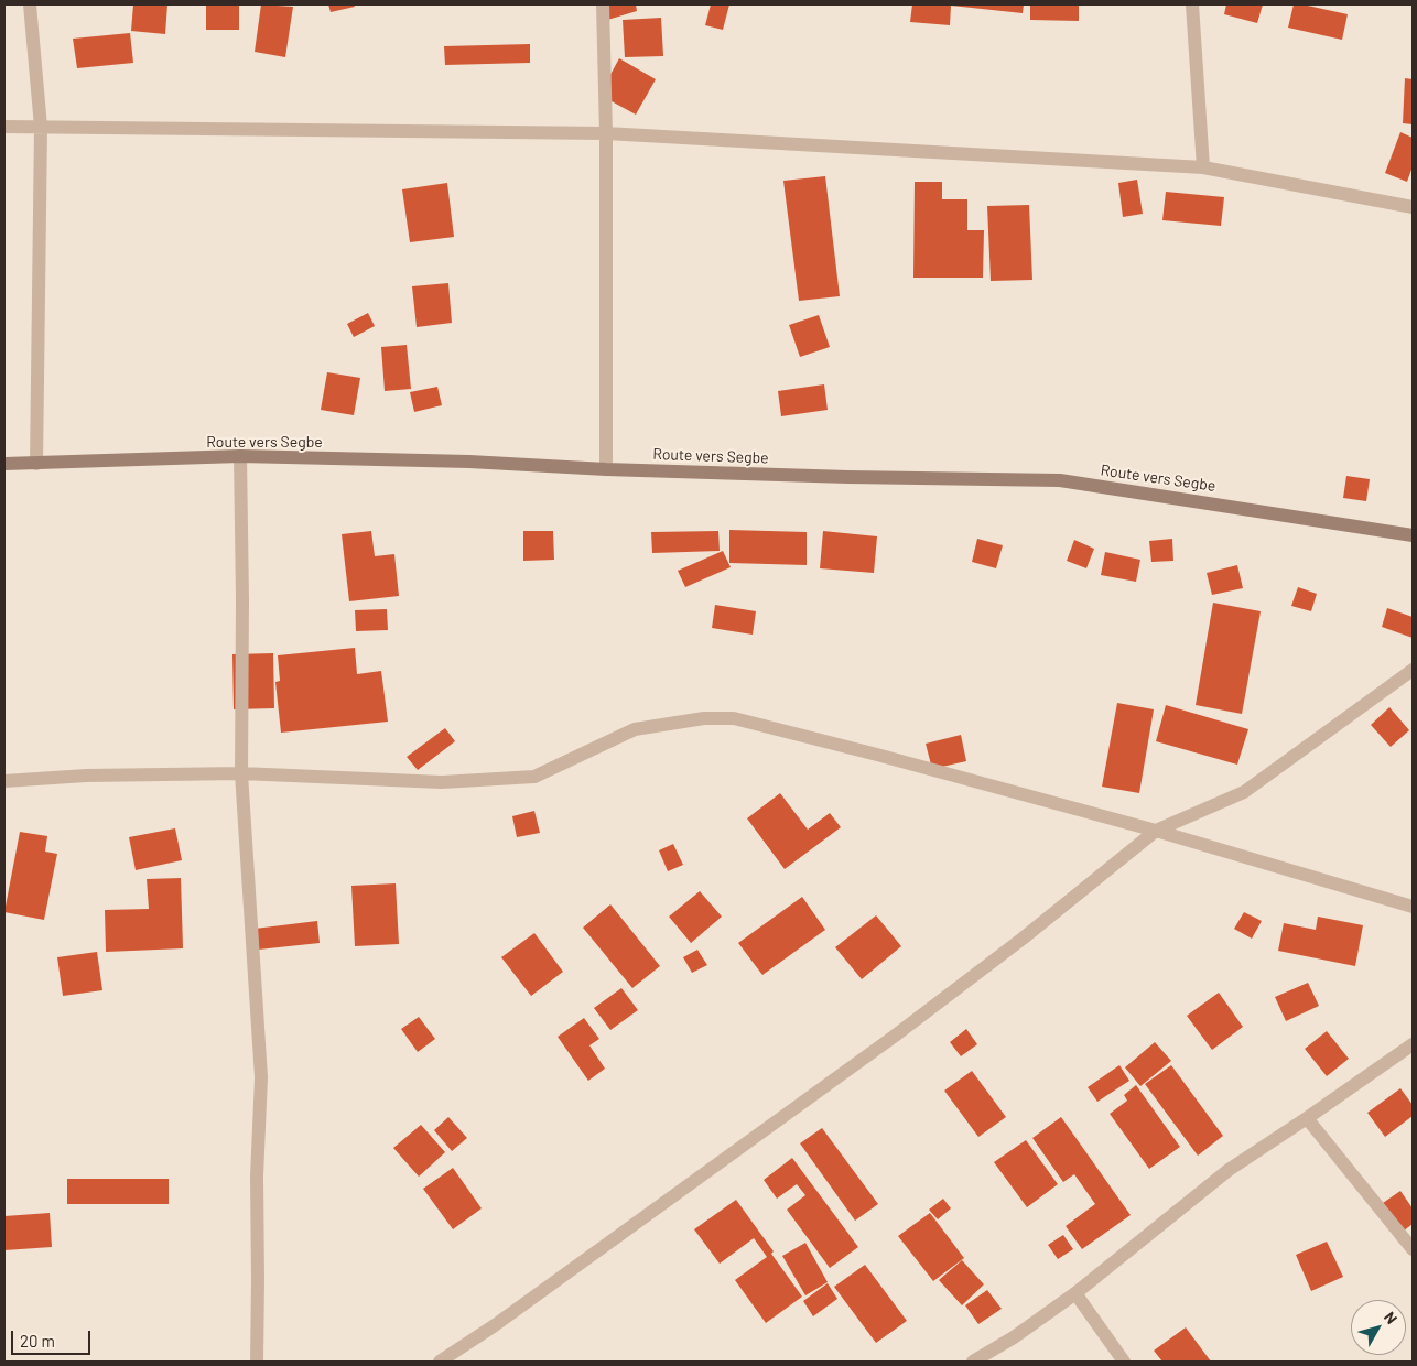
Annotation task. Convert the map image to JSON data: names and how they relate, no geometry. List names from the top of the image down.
{
  "streets": {
    "main road": ["Route vers Segbe"]
  },
  "scale_bar": "20 m",
  "north": "top right"
}
